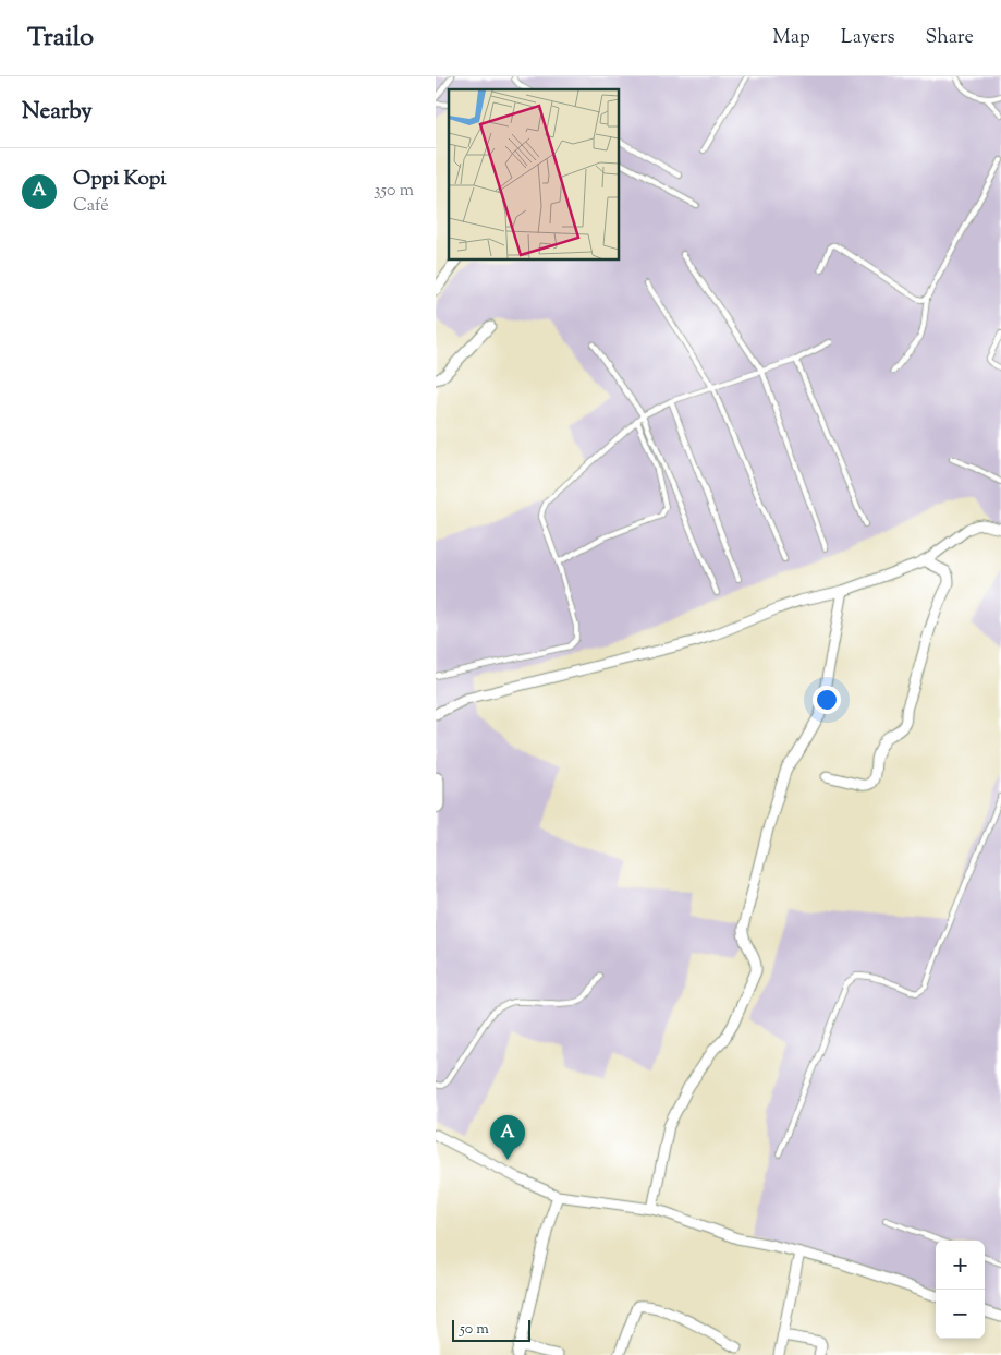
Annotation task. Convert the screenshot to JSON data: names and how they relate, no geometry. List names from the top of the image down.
{
  "scale_bar": "50 m",
  "page": {
    "header": "Trailo",
    "nav": ["Map", "Layers", "Share"],
    "heading": "Nearby",
    "list": [
      {
        "mark": "A",
        "name": "Oppi Kopi",
        "note": "Café",
        "value": "350 m"
      }
    ],
    "pins": "A",
    "map_buttons": ["+", "−"],
    "scale": "50 m"
  }
}
